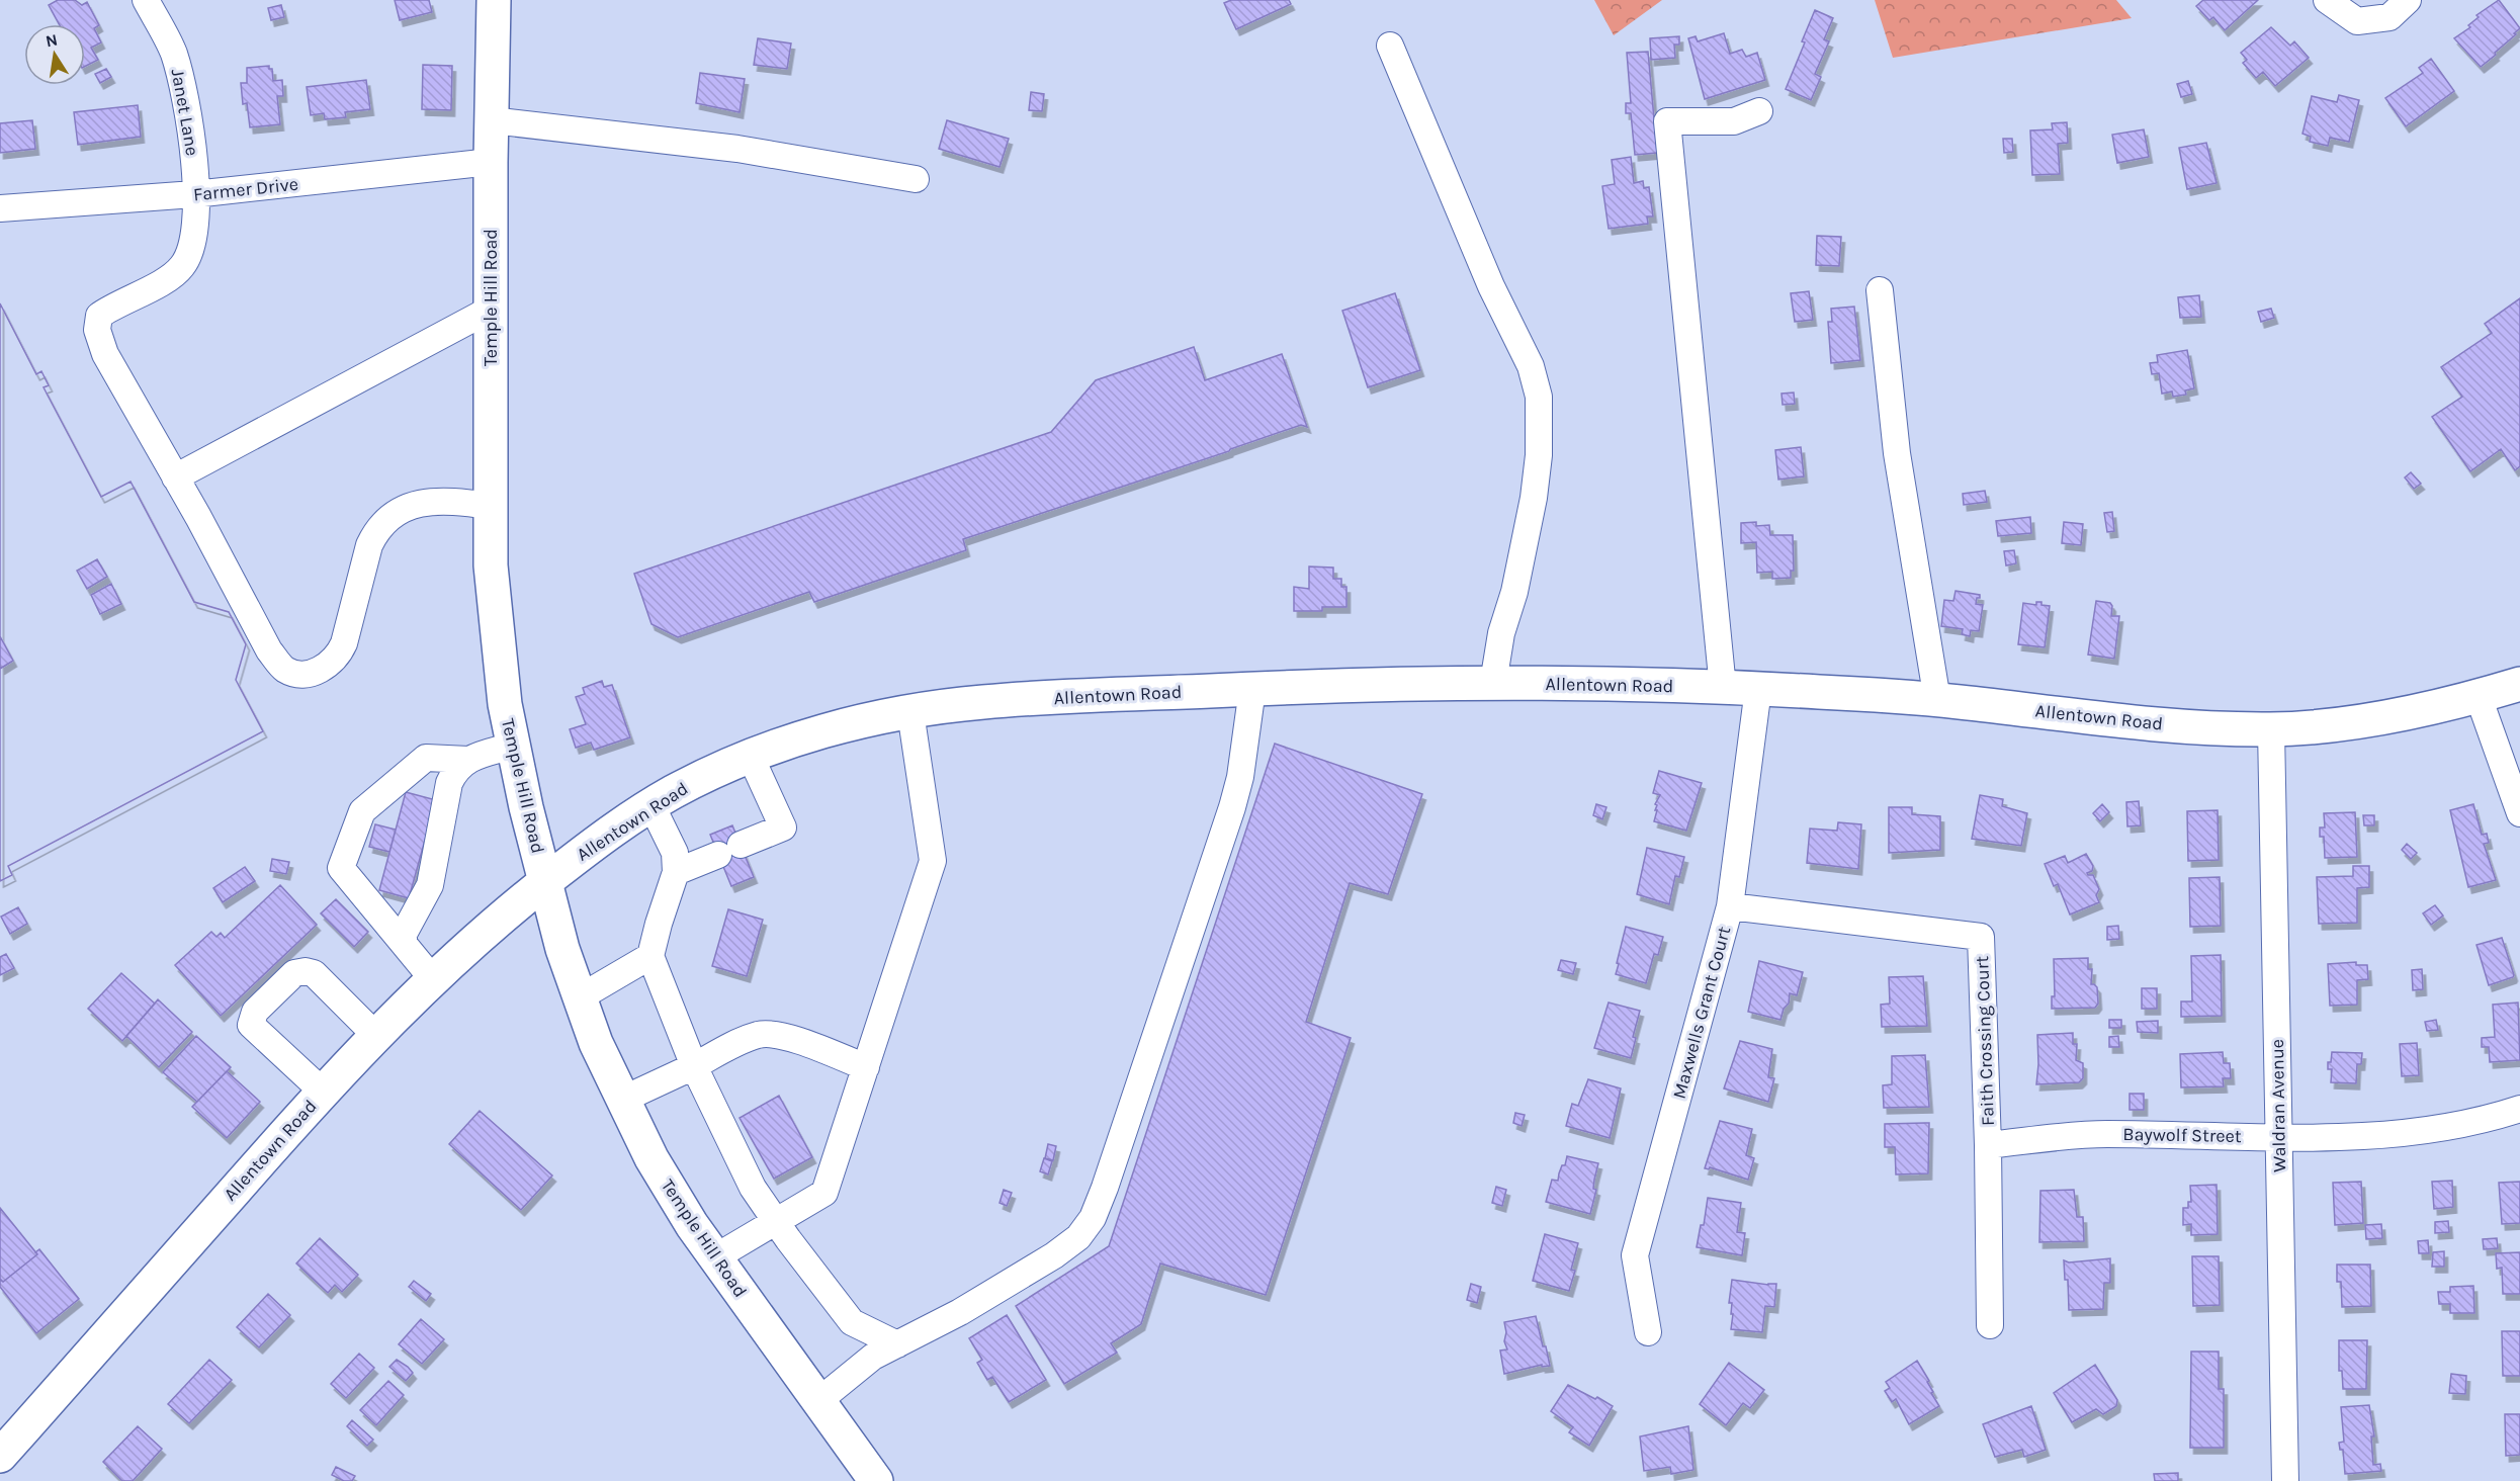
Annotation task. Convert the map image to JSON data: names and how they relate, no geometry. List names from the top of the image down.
{
  "streets": {
    "main road": ["Temple Hill Road", "Allentown Road"],
    "street": [
      "Janet Lane",
      "Farmer Drive",
      "Maxwells Grant Court",
      "Faith Crossing Court",
      "Waldran Avenue",
      "Baywolf Street"
    ]
  },
  "crossings": [
    ["Janet Lane", "Farmer Drive"],
    ["Farmer Drive", "Temple Hill Road"],
    ["Temple Hill Road", "Allentown Road"],
    ["Allentown Road", "Maxwells Grant Court"],
    ["Allentown Road", "Waldran Avenue"],
    ["Maxwells Grant Court", "Faith Crossing Court"],
    ["Faith Crossing Court", "Baywolf Street"],
    ["Waldran Avenue", "Baywolf Street"]
  ],
  "north": "top"
}
